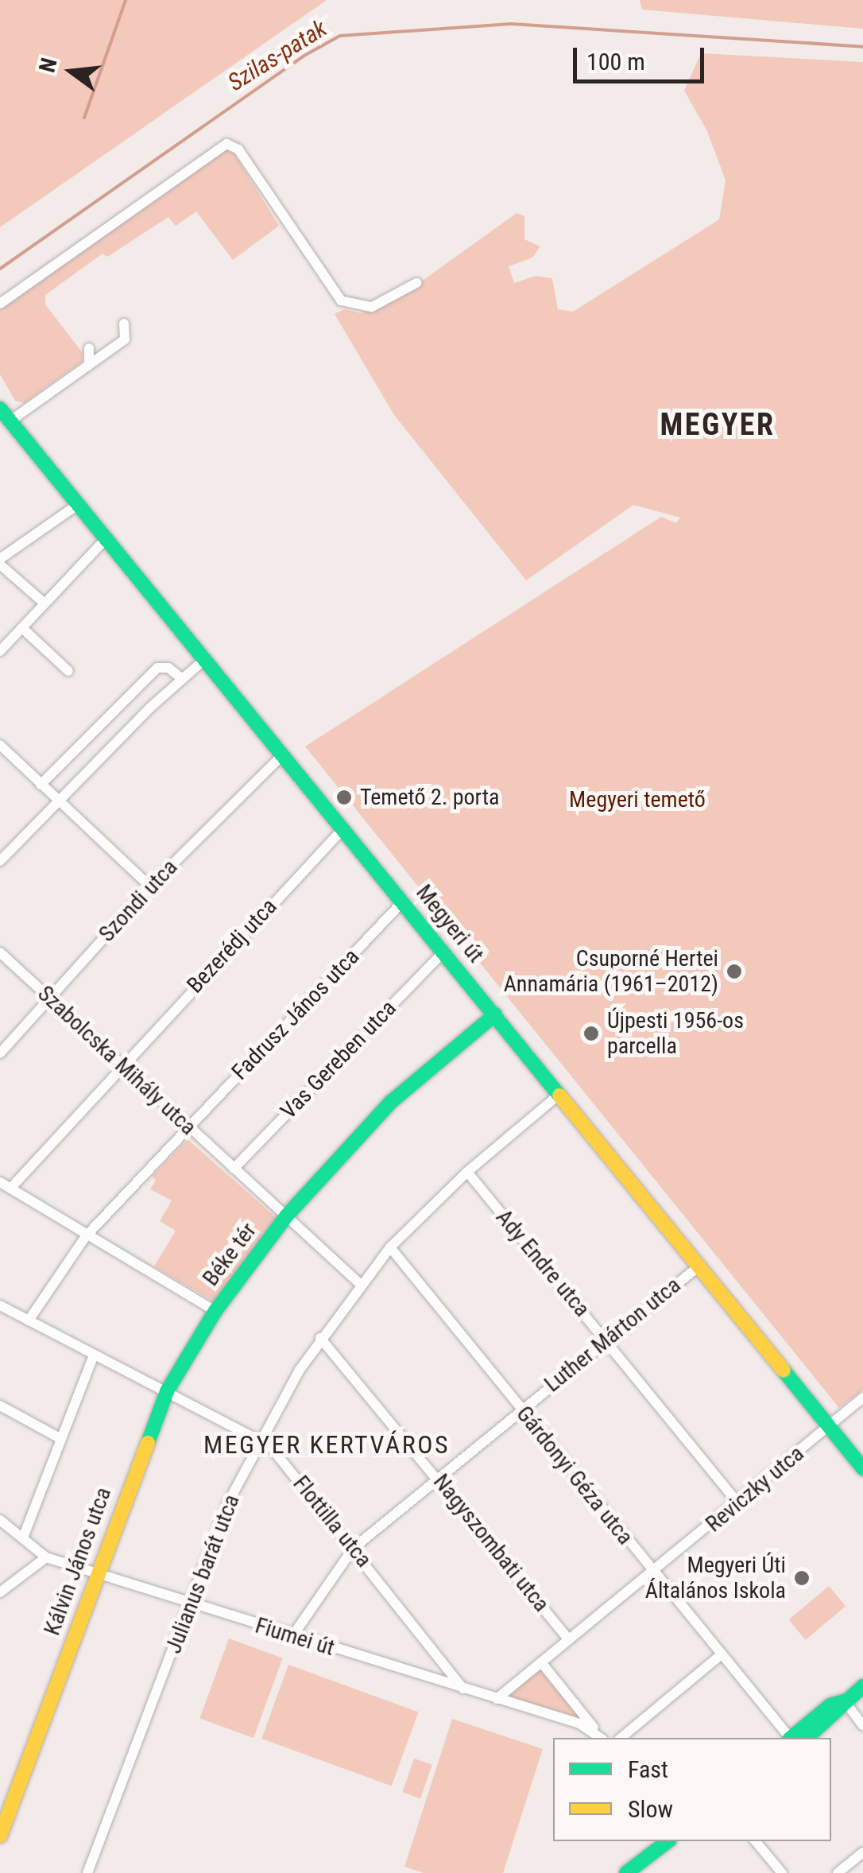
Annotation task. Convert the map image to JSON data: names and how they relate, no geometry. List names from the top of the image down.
{
  "streets": {
    "main road": ["Megyeri út", "Béke tér", "Kálvin János utca"],
    "street": [
      "Szondi utca",
      "Bezerédj utca",
      "Fadrusz János utca",
      "Vas Gereben utca",
      "Szabolcska Mihály utca",
      "Ady Endre utca",
      "Luther Márton utca",
      "Gárdonyi Géza utca",
      "Reviczky utca",
      "Flottilla utca",
      "Nagyszombati utca",
      "Julianus barát utca",
      "Fiumei út"
    ]
  },
  "crossings": [
    ["Szondi utca", "Megyeri út"],
    ["Szondi utca", "Szabolcska Mihály utca"],
    ["Megyeri út", "Bezerédj utca"],
    ["Megyeri út", "Fadrusz János utca"],
    ["Megyeri út", "Vas Gereben utca"],
    ["Megyeri út", "Luther Márton utca"],
    ["Megyeri út", "Reviczky utca"],
    ["Megyeri út", "Julianus barát utca"],
    ["Bezerédj utca", "Szabolcska Mihály utca"],
    ["Bezerédj utca", "Béke tér"],
    ["Fadrusz János utca", "Szabolcska Mihály utca"],
    ["Vas Gereben utca", "Szabolcska Mihály utca"],
    ["Vas Gereben utca", "Béke tér"],
    ["Szabolcska Mihály utca", "Béke tér"],
    ["Béke tér", "Kálvin János utca"],
    ["Ady Endre utca", "Luther Márton utca"],
    ["Ady Endre utca", "Reviczky utca"],
    ["Ady Endre utca", "Julianus barát utca"],
    ["Luther Márton utca", "Gárdonyi Géza utca"],
    ["Luther Márton utca", "Flottilla utca"],
    ["Luther Márton utca", "Nagyszombati utca"],
    ["Luther Márton utca", "Fiumei út"],
    ["Gárdonyi Géza utca", "Reviczky utca"],
    ["Gárdonyi Géza utca", "Julianus barát utca"],
    ["Reviczky utca", "Nagyszombati utca"],
    ["Reviczky utca", "Fiumei út"],
    ["Flottilla utca", "Kálvin János utca"],
    ["Flottilla utca", "Julianus barát utca"],
    ["Flottilla utca", "Fiumei út"],
    ["Nagyszombati utca", "Julianus barát utca"],
    ["Kálvin János utca", "Fiumei út"],
    ["Julianus barát utca", "Fiumei út"]
  ],
  "districts": ["MEGYER", "MEGYER KERTVÁROS"],
  "water": ["Szilas-patak"],
  "parks": ["Megyeri temető"],
  "places": [
    "Temető 2. porta",
    "Csuporné Hertei Annamária (1961–2012)",
    "Újpesti 1956-os parcella",
    "Megyeri Úti Általános Iskola"
  ],
  "legend": ["Fast", "Slow"],
  "scale_bar": "100 m",
  "north": "left"
}
